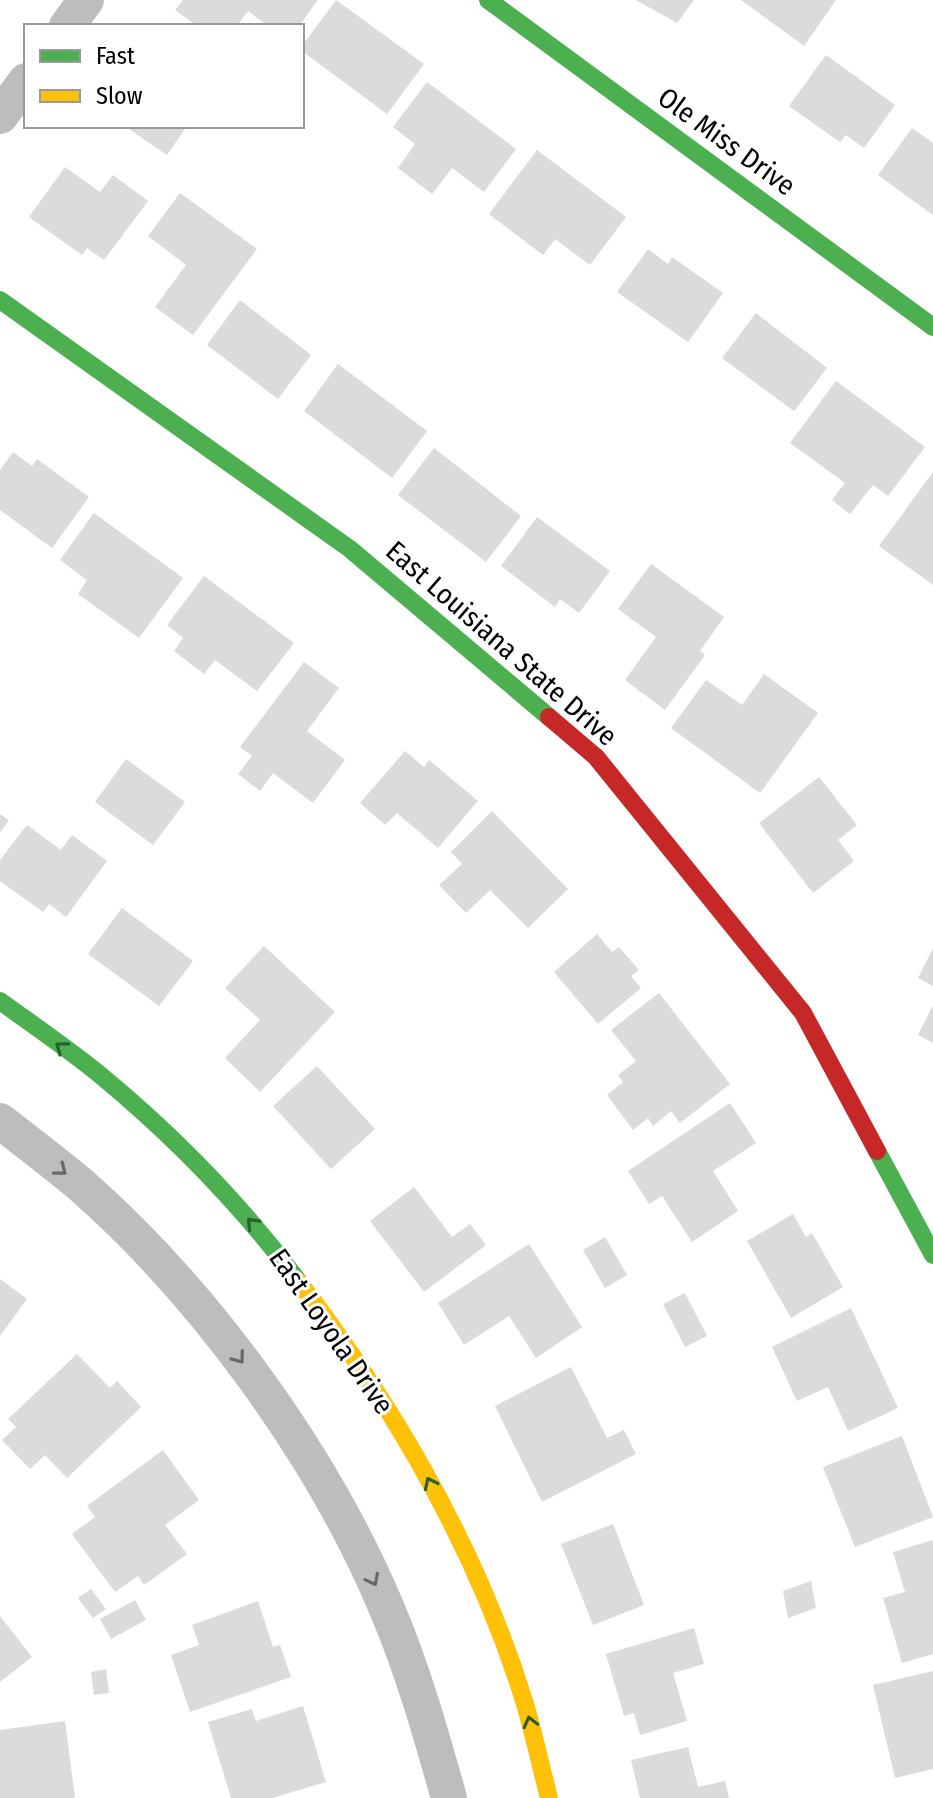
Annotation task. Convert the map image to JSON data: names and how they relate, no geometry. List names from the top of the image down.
{
  "streets": {
    "street": ["Ole Miss Drive", "East Louisiana State Drive", "East Loyola Drive"]
  },
  "legend": ["Fast", "Slow"]
}
